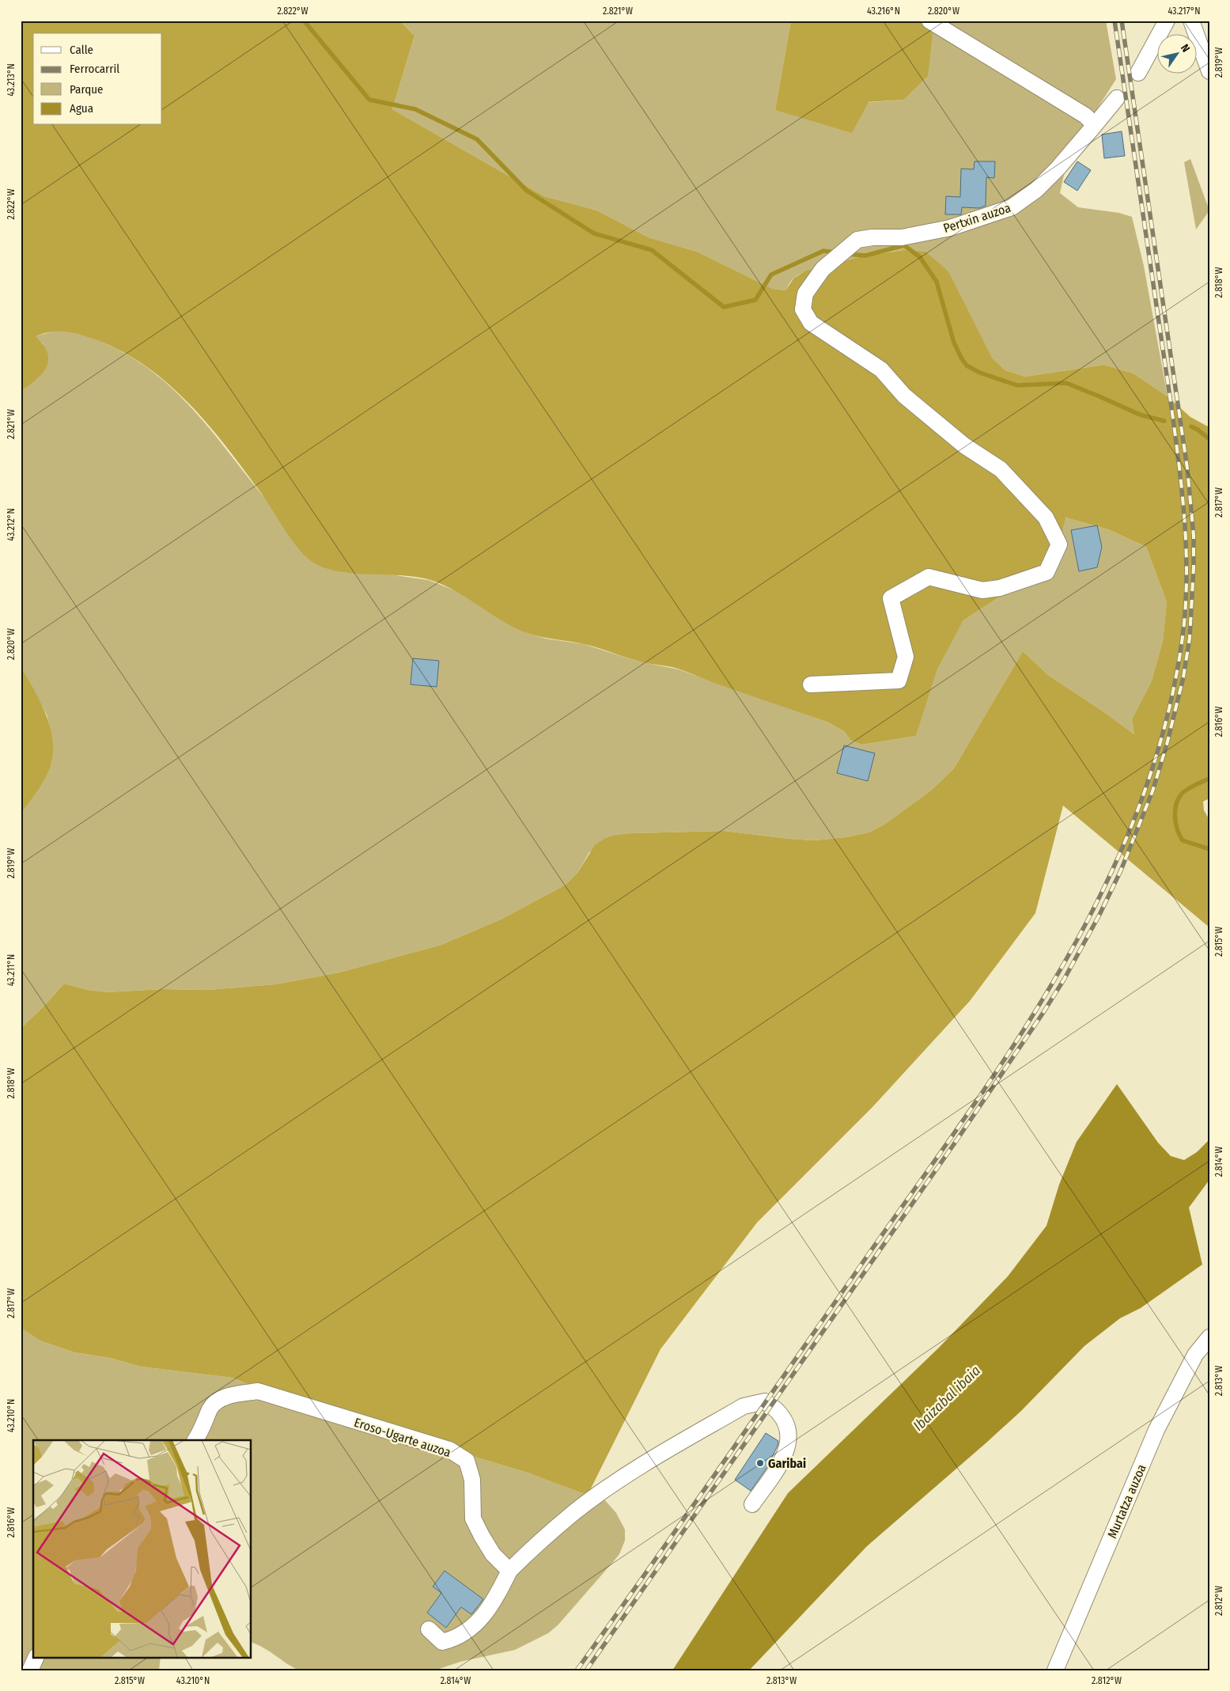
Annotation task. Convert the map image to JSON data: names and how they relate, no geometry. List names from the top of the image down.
{
  "streets": {
    "street": ["Pertxin auzoa", "Eroso-Ugarte auzoa", "Murtatza auzoa"]
  },
  "water": ["Ibaizabal ibaia"],
  "places": ["Garibai"],
  "legend": [
    "Calle",
    "Ferrocarril",
    "Parque",
    "Agua"
  ],
  "north": "top right",
  "coordinates": [
    "2.822°W",
    "2.821°W",
    "43.216°N",
    "2.820°W",
    "43.217°N",
    "2.819°W",
    "43.213°N",
    "2.818°W",
    "2.817°W",
    "43.212°N",
    "2.816°W",
    "2.815°W",
    "43.211°N",
    "2.814°W",
    "2.813°W",
    "43.210°N",
    "2.812°W"
  ]
}
